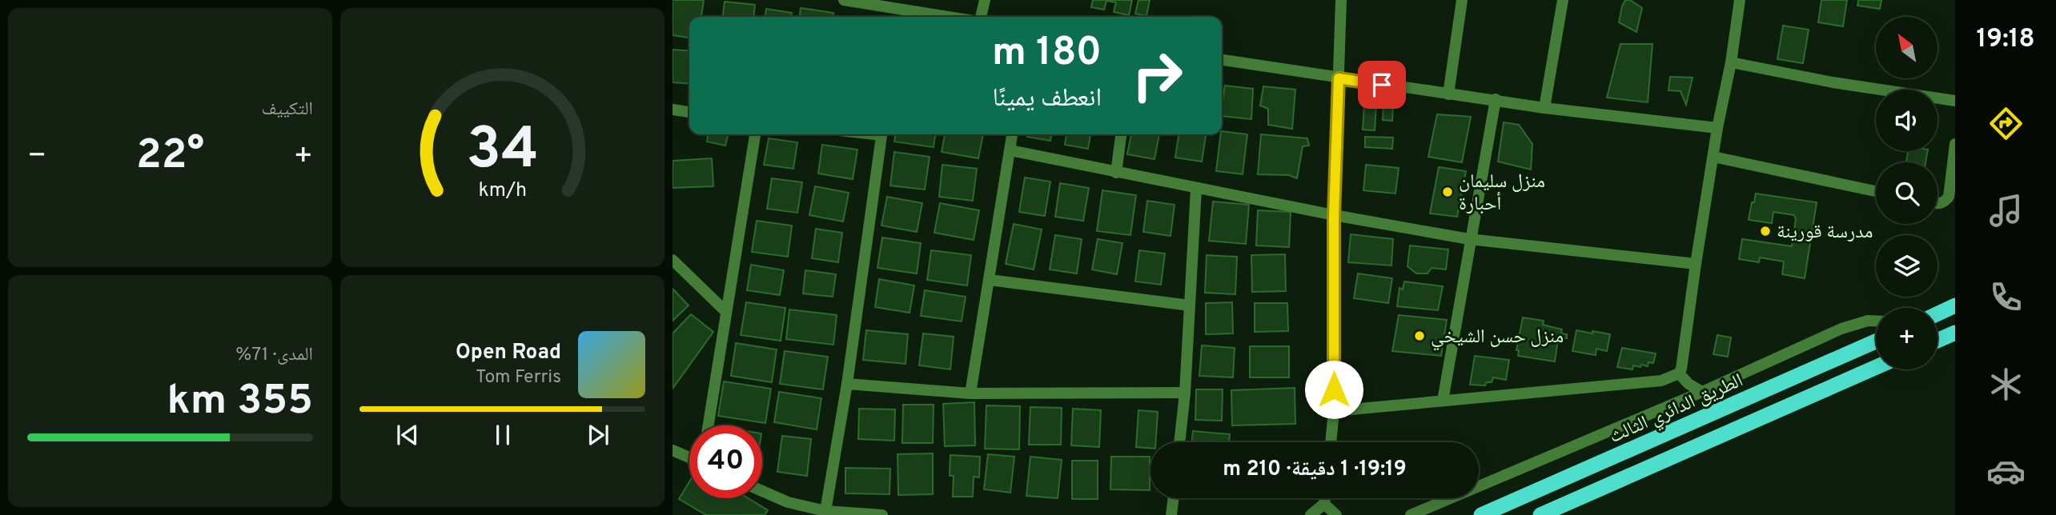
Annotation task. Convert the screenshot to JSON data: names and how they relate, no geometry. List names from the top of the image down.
{
  "streets": {
    "highway": ["الطريق الدائري الثالث"]
  },
  "places": ["منزل سليمان أحبارة", "مدرسة قورينة", "منزل حسن الشيخي"],
  "north": "top left",
  "page": {
    "tabs": "19:18",
    "tile": [
      "التكييف",
      ["المدى · 71%", "355 km"]
    ],
    "map_buttons": "+",
    "turn": ["180 m", "انعطف يمينًا"],
    "heat": ["−", "22°", "+"],
    "song": ["Open Road", "Tom Ferris"],
    "limit": "40",
    "trip": "19:19 · 1 دقيقة · 210 m",
    "gauge": ["34", "km/h"]
  }
}
